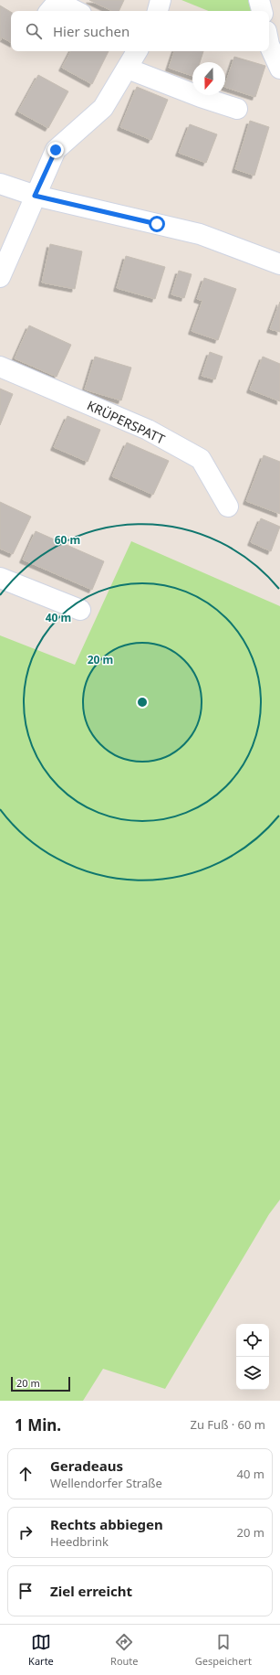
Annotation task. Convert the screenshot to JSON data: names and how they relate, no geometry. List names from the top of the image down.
{
  "streets": {
    "street": ["KRÜPERSPATT"]
  },
  "scale_bar": "20 m",
  "north": "bottom",
  "page": {
    "search": "Hier suchen",
    "scale": "20 m",
    "heading": ["1 Min.", "Zu Fuß · 60 m"],
    "list": [
      ["Geradeaus", "Wellendorfer Straße", "40 m"],
      ["Rechts abbiegen", "Heedbrink", "20 m"],
      "Ziel erreicht"
    ],
    "nav": ["Karte", "Route", "Gespeichert"]
  },
  "rings": ["60 m", "40 m", "20 m"]
}
